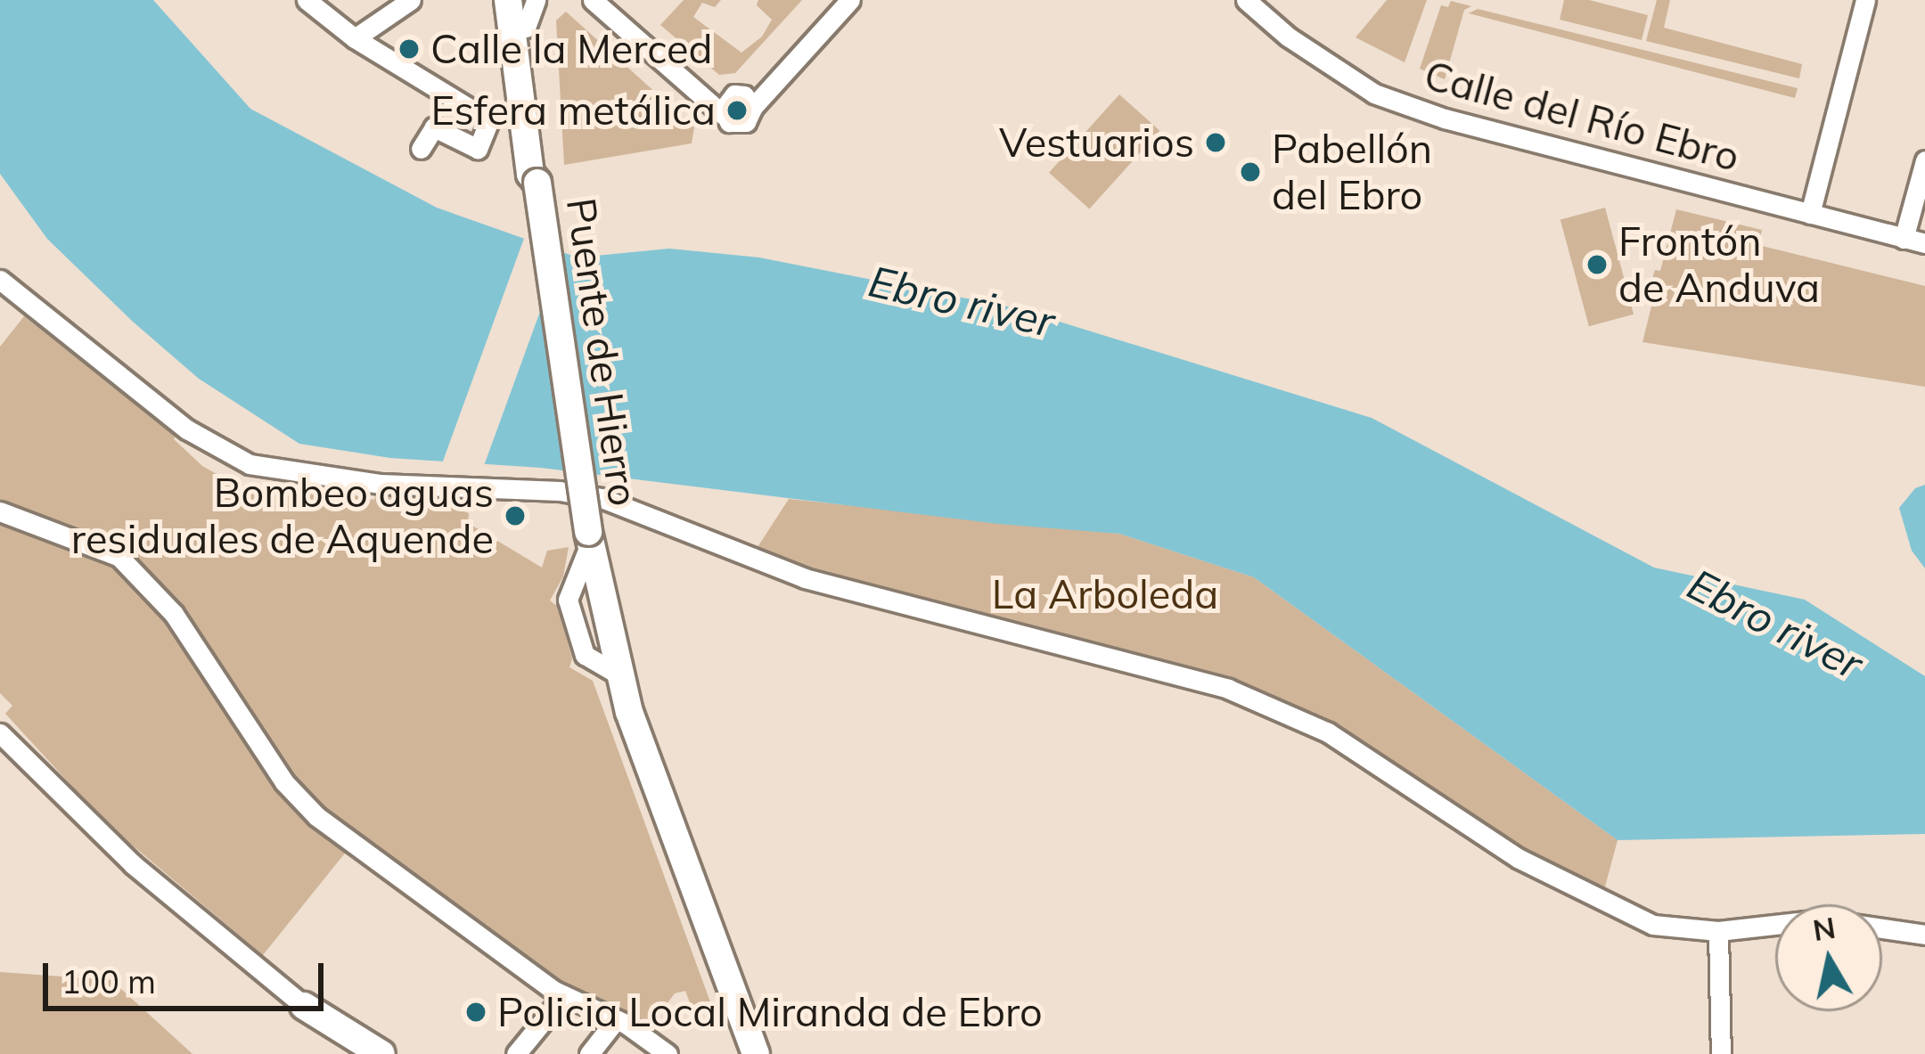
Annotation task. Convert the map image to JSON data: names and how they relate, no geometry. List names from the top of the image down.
{
  "streets": {
    "main road": ["Puente de Hierro"],
    "street": ["Calle del Río Ebro"]
  },
  "water": ["Ebro river"],
  "parks": ["La Arboleda"],
  "places": [
    "Calle la Merced",
    "Esfera metálica",
    "Vestuarios",
    "Pabellón del Ebro",
    "Frontón de Anduva",
    "Bombeo aguas residuales de Aquende",
    "Policia Local Miranda de Ebro"
  ],
  "scale_bar": "100 m",
  "north": "top"
}
